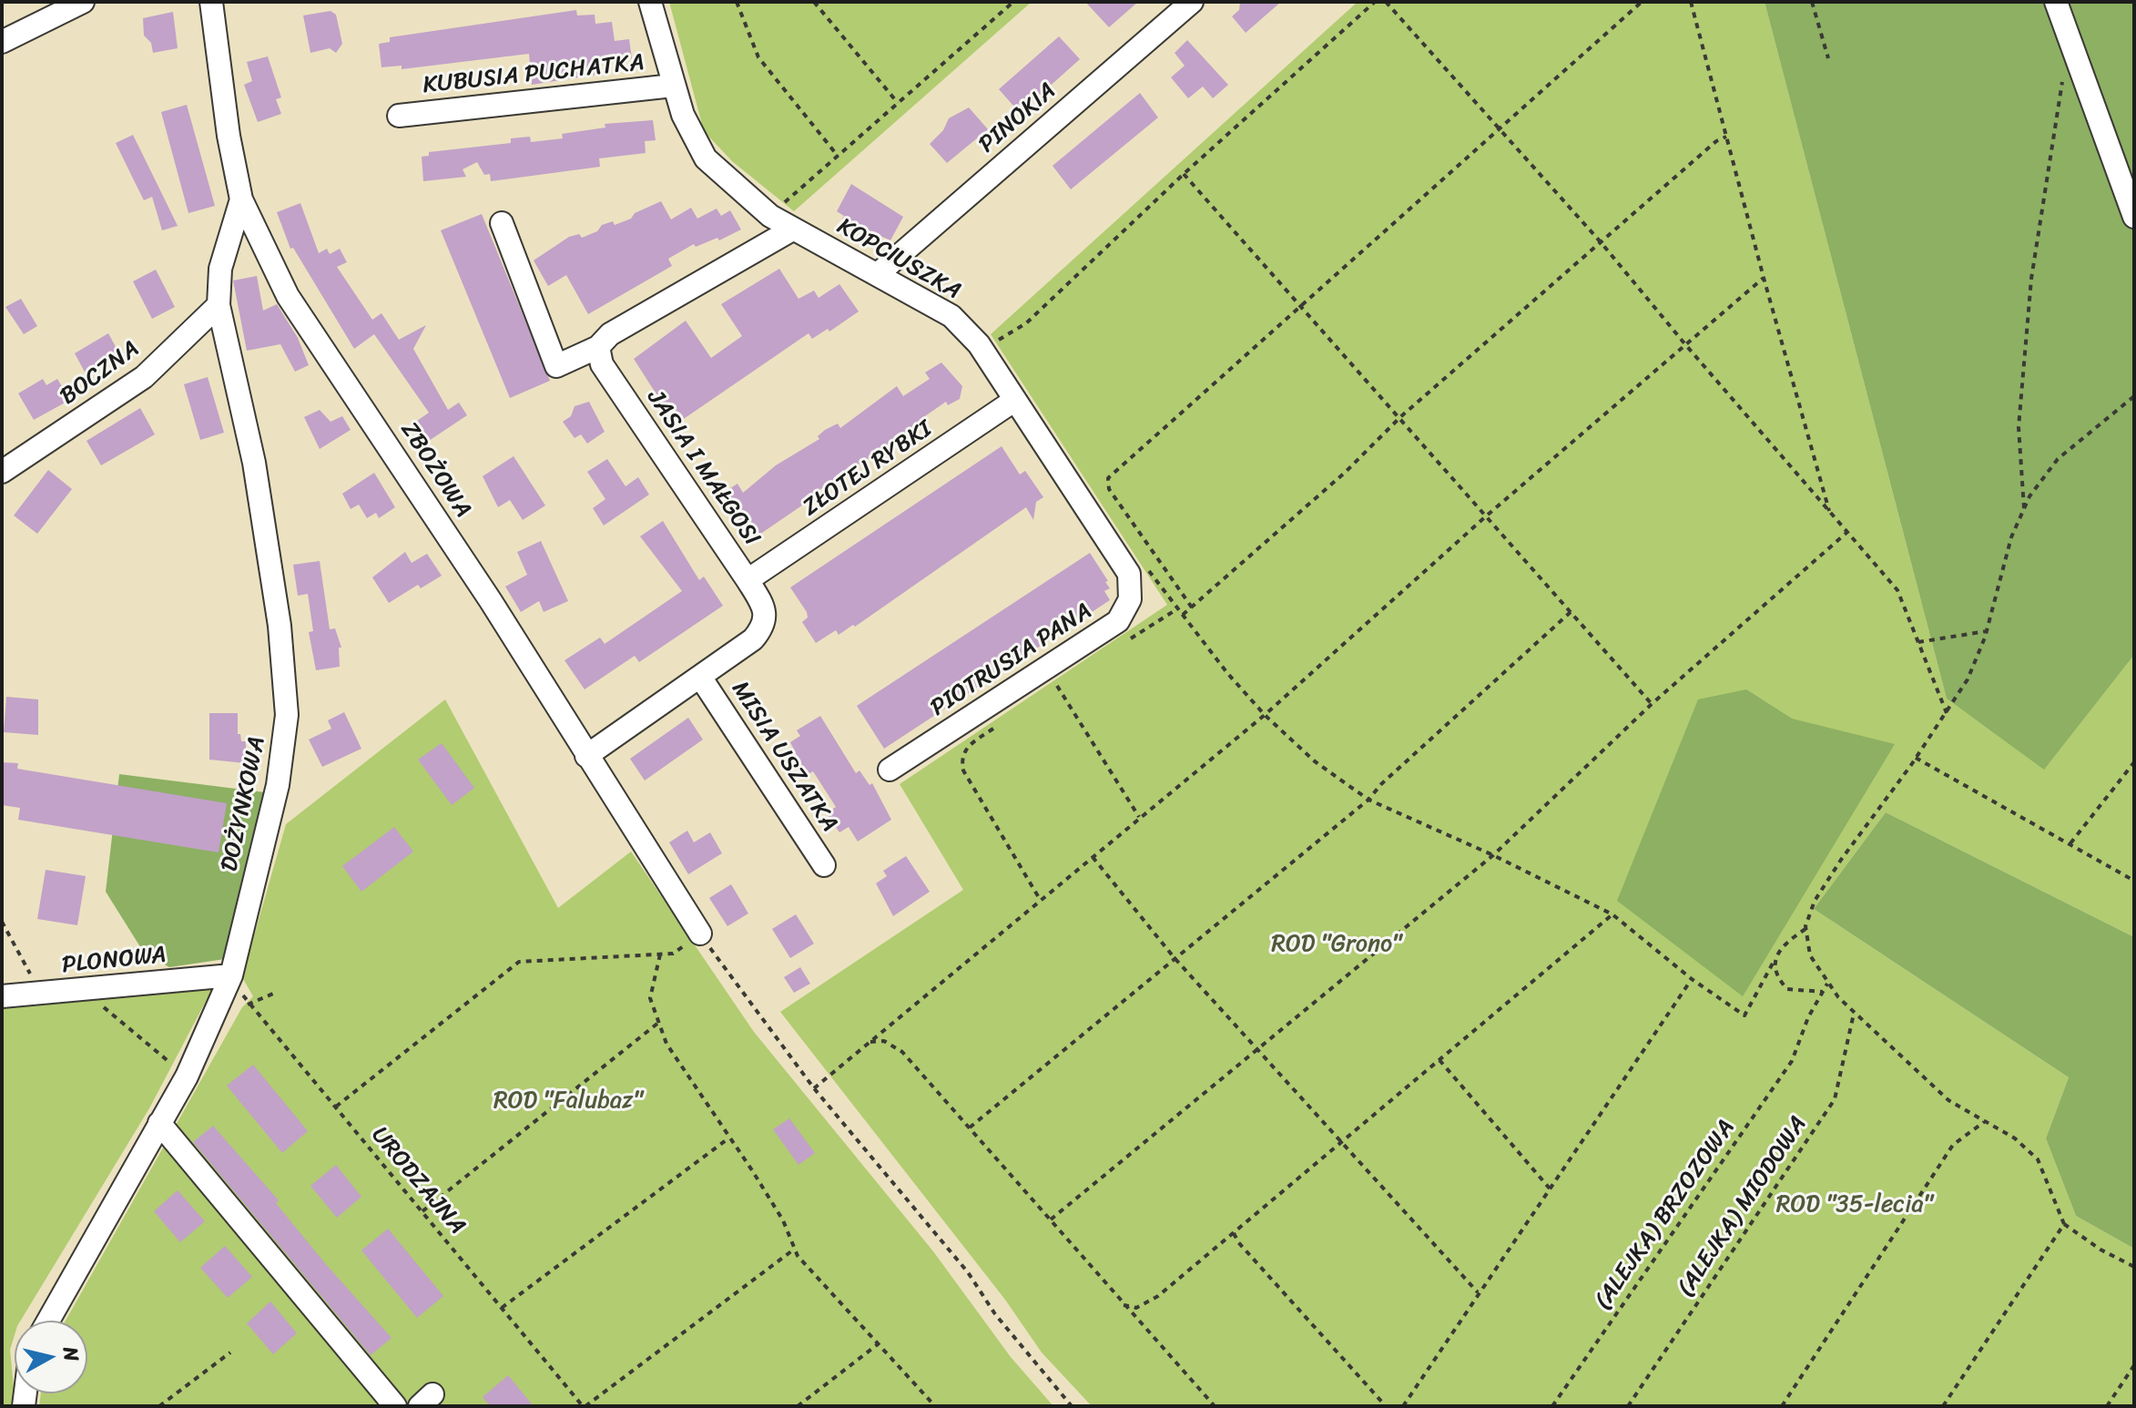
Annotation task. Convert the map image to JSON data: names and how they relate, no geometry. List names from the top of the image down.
{
  "streets": {
    "street": [
      "KUBUSIA PUCHATKA",
      "PINOKIA",
      "KOPCIUSZKA",
      "BOCZNA",
      "JASIA I MAŁGOSI",
      "ZŁOTEJ RYBKI",
      "ZBOŻOWA",
      "PIOTRUSIA PANA",
      "MISIA USZATKA",
      "DOŻYNKOWA",
      "PLONOWA"
    ],
    "path": ["URODZAJNA", "(ALEJKA) MIODOWA", "(ALEJKA) BRZOZOWA"]
  },
  "crossings": [
    ["KUBUSIA PUCHATKA", "KOPCIUSZKA"],
    ["PINOKIA", "KOPCIUSZKA"],
    ["KOPCIUSZKA", "ZŁOTEJ RYBKI"],
    ["KOPCIUSZKA", "PIOTRUSIA PANA"],
    ["BOCZNA", "DOŻYNKOWA"],
    ["JASIA I MAŁGOSI", "ZŁOTEJ RYBKI"],
    ["JASIA I MAŁGOSI", "ZBOŻOWA"],
    ["JASIA I MAŁGOSI", "MISIA USZATKA"],
    ["ZBOŻOWA", "DOŻYNKOWA"],
    ["DOŻYNKOWA", "PLONOWA"],
    ["DOŻYNKOWA", "URODZAJNA"],
    ["PLONOWA", "URODZAJNA"]
  ],
  "parks": ["ROD \"Grono\"", "ROD \"Falubaz\"", "ROD \"35-lecia\""],
  "north": "right"
}
